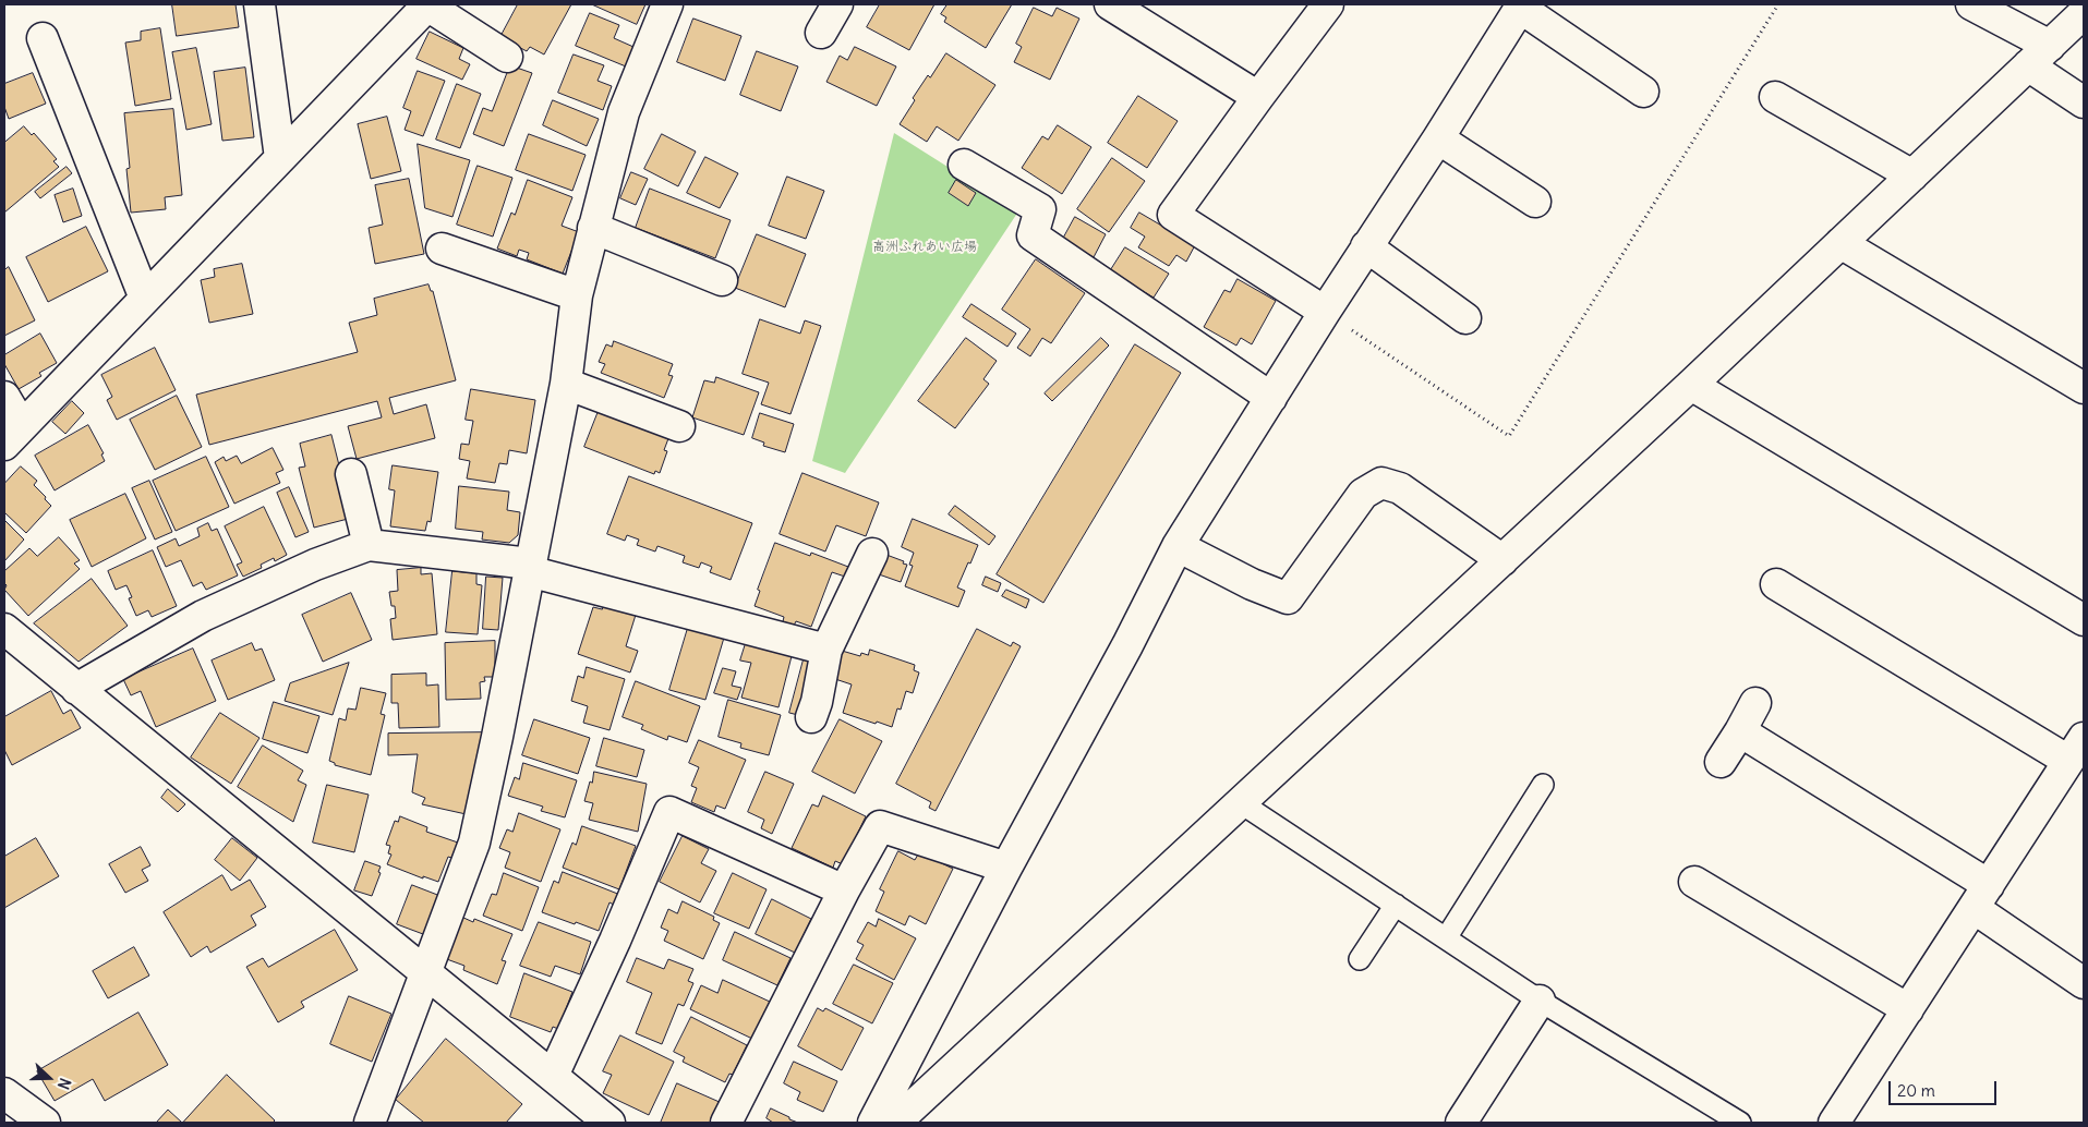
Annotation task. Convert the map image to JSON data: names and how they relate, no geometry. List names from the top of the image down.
{
  "parks": ["高洲ふれあい広場"],
  "scale_bar": "20 m",
  "north": "right"
}
